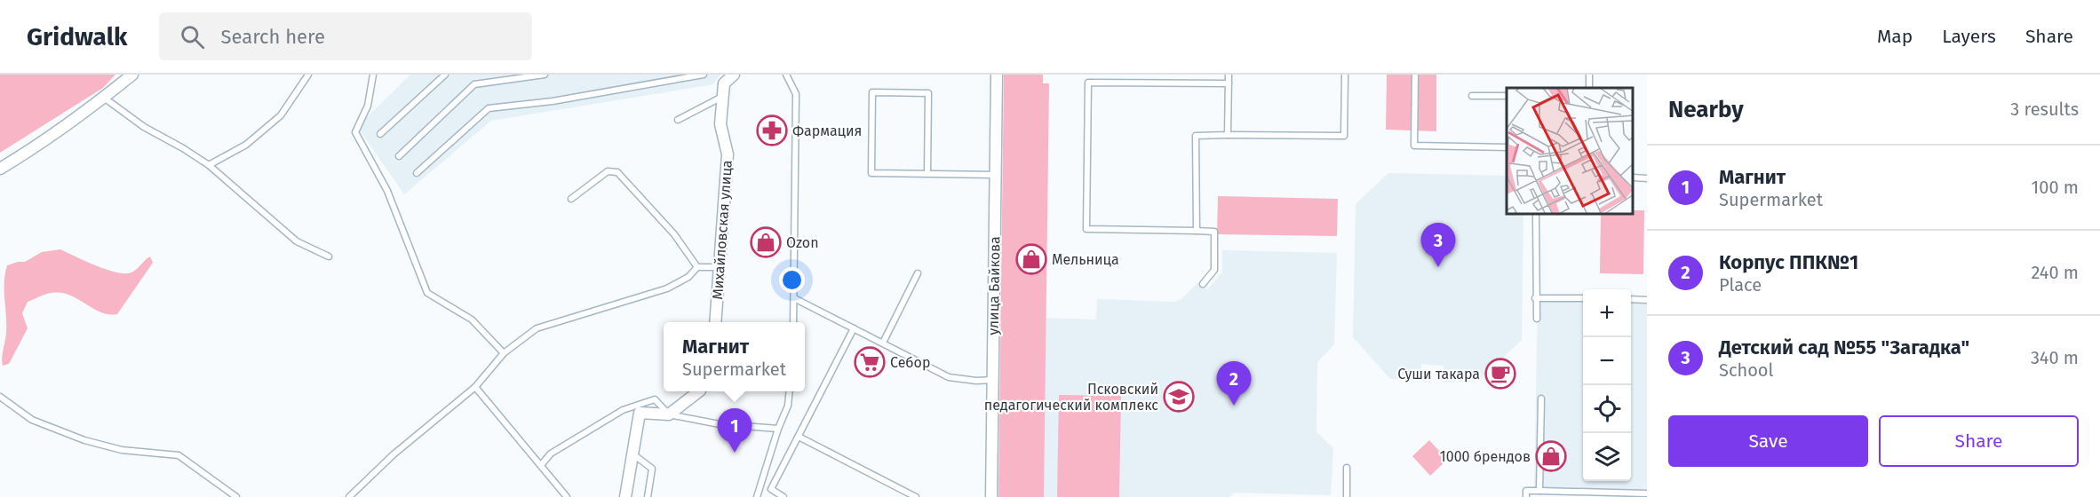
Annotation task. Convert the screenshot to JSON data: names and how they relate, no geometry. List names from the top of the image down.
{
  "streets": {
    "street": ["Михайловская улица", "улица Байкова"]
  },
  "places": {
    "pharmacy": ["Фармация"],
    "shop": ["Ozon", "Мельница", "1000 брендов"],
    "supermarket": ["Себор"],
    "cafe": ["Суши такара"],
    "school or university": ["Псковский педагогический комплекс"]
  },
  "page": {
    "header": "Gridwalk",
    "search": "Search here",
    "nav": ["Map", "Layers", "Share"],
    "heading": ["Nearby", "3 results"],
    "list": [
      {
        "mark": "1",
        "name": "Магнит",
        "note": "Supermarket",
        "value": "100 m"
      },
      {
        "mark": "2",
        "name": "Корпус ППК№1",
        "note": "Place",
        "value": "240 m"
      },
      {
        "mark": "3",
        "name": "Детский сад №55 \"Загадка\"",
        "note": "School",
        "value": "340 m"
      }
    ],
    "pins": ["3", "2", "1"],
    "map_buttons": ["+", "−"],
    "popup": ["Магнит", "Supermarket"],
    "buttons": ["Save", "Share"]
  }
}
